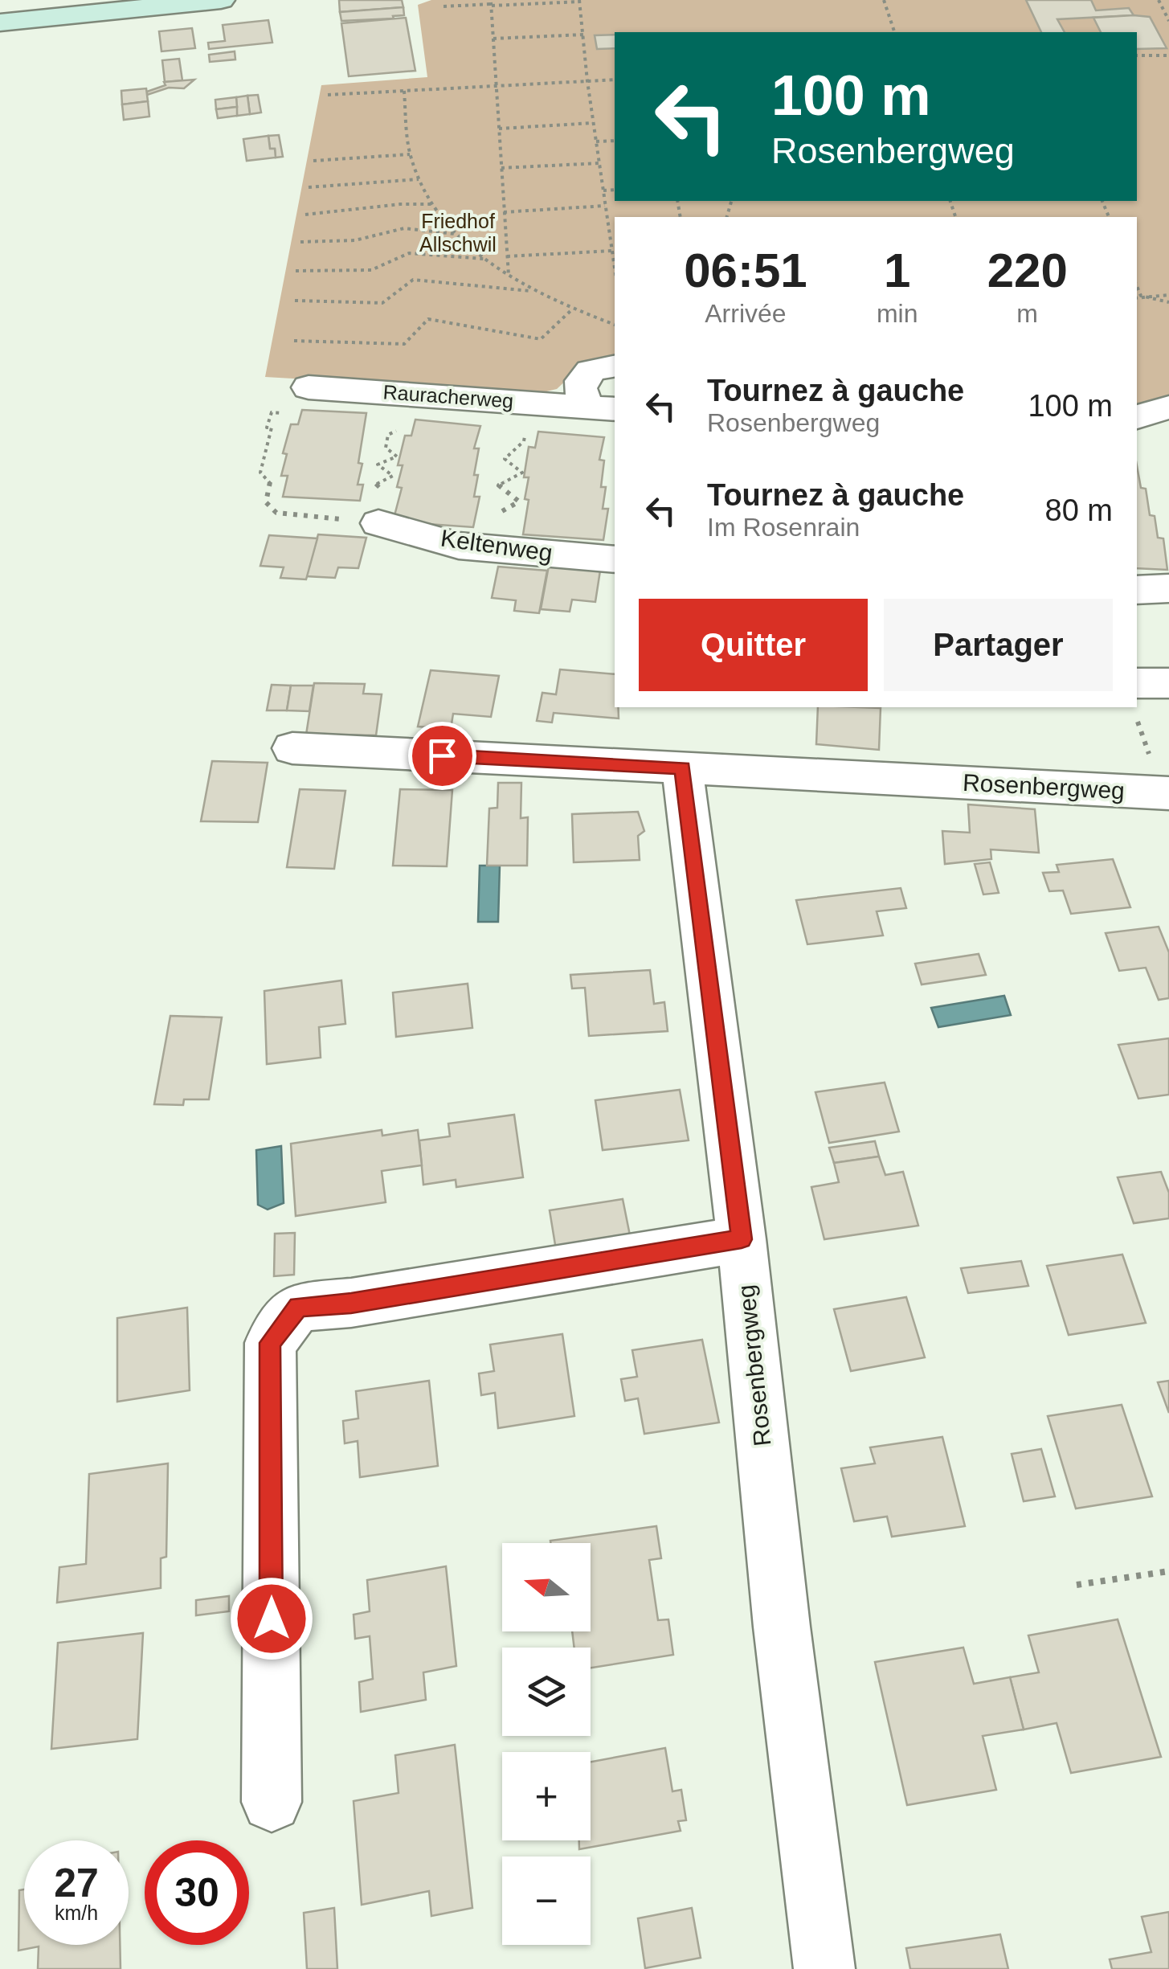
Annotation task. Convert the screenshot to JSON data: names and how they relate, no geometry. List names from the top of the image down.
{
  "streets": {
    "street": ["Rauracherweg", "Keltenweg", "Rosenbergweg"]
  },
  "parks": ["Friedhof Allschwil"],
  "north": "left",
  "page": {
    "turn": ["100 m", "Rosenbergweg"],
    "eta": [
      "06:51",
      "Arrivée",
      "1",
      "min",
      "220",
      "m"
    ],
    "list": [
      {
        "name": "Tournez à gauche",
        "note": "Rosenbergweg",
        "value": "100 m"
      },
      {
        "name": "Tournez à gauche",
        "note": "Im Rosenrain",
        "value": "80 m"
      }
    ],
    "buttons": ["Quitter", "Partager"],
    "map_buttons": ["+", "−"],
    "speed": "27 km/h",
    "limit": "30"
  }
}
